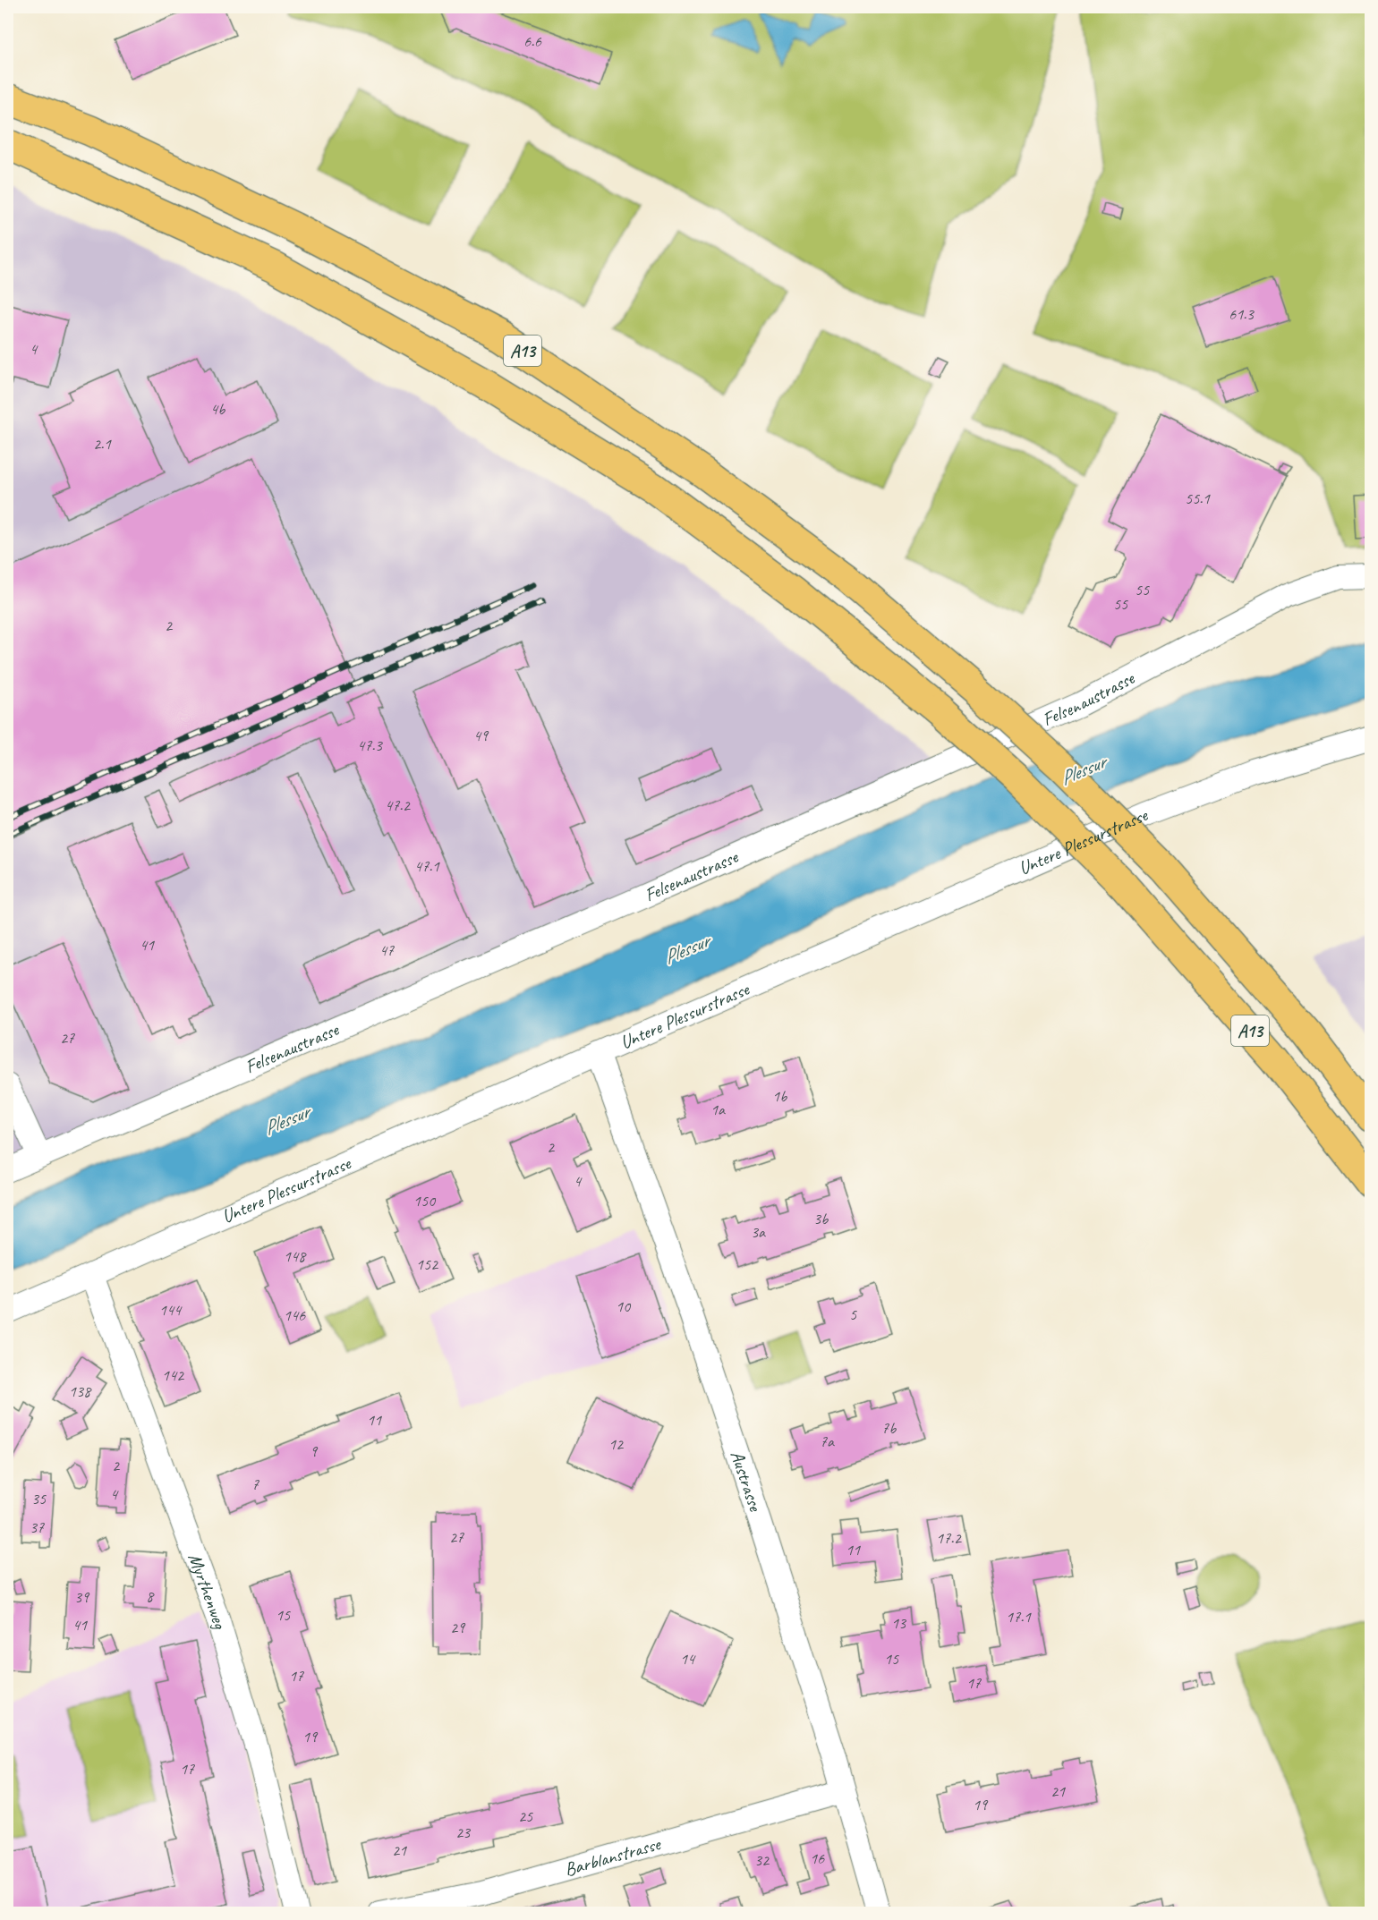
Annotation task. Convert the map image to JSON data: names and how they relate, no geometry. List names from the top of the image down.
{
  "streets": {
    "highway": ["A13"],
    "street": [
      "Felsenaustrasse",
      "Untere Plessurstrasse",
      "Austrasse",
      "Myrthenweg",
      "Barblanstrasse"
    ]
  },
  "crossings": [
    ["Untere Plessurstrasse", "Austrasse"],
    ["Untere Plessurstrasse", "Myrthenweg"],
    ["Austrasse", "Barblanstrasse"]
  ],
  "water": ["Plessur"],
  "house_numbers": [
    "6.6",
    "61.3",
    "4",
    "4b",
    "2.1",
    "55.1",
    "55",
    "55",
    "2",
    "49",
    "47.3",
    "47.2",
    "47.1",
    "41",
    "47",
    "27",
    "1b",
    "1a",
    "2",
    "4",
    "150",
    "3b",
    "3a",
    "148",
    "152",
    "10",
    "144",
    "5",
    "146",
    "142",
    "138",
    "11",
    "7b",
    "7a",
    "12",
    "9",
    "2",
    "7",
    "4",
    "35",
    "37",
    "27",
    "17.2",
    "11",
    "8",
    "39",
    "15",
    "17.1",
    "13",
    "41",
    "29",
    "14",
    "15",
    "17",
    "17",
    "19",
    "17",
    "21",
    "19",
    "25",
    "23",
    "21",
    "16",
    "32"
  ]
}
